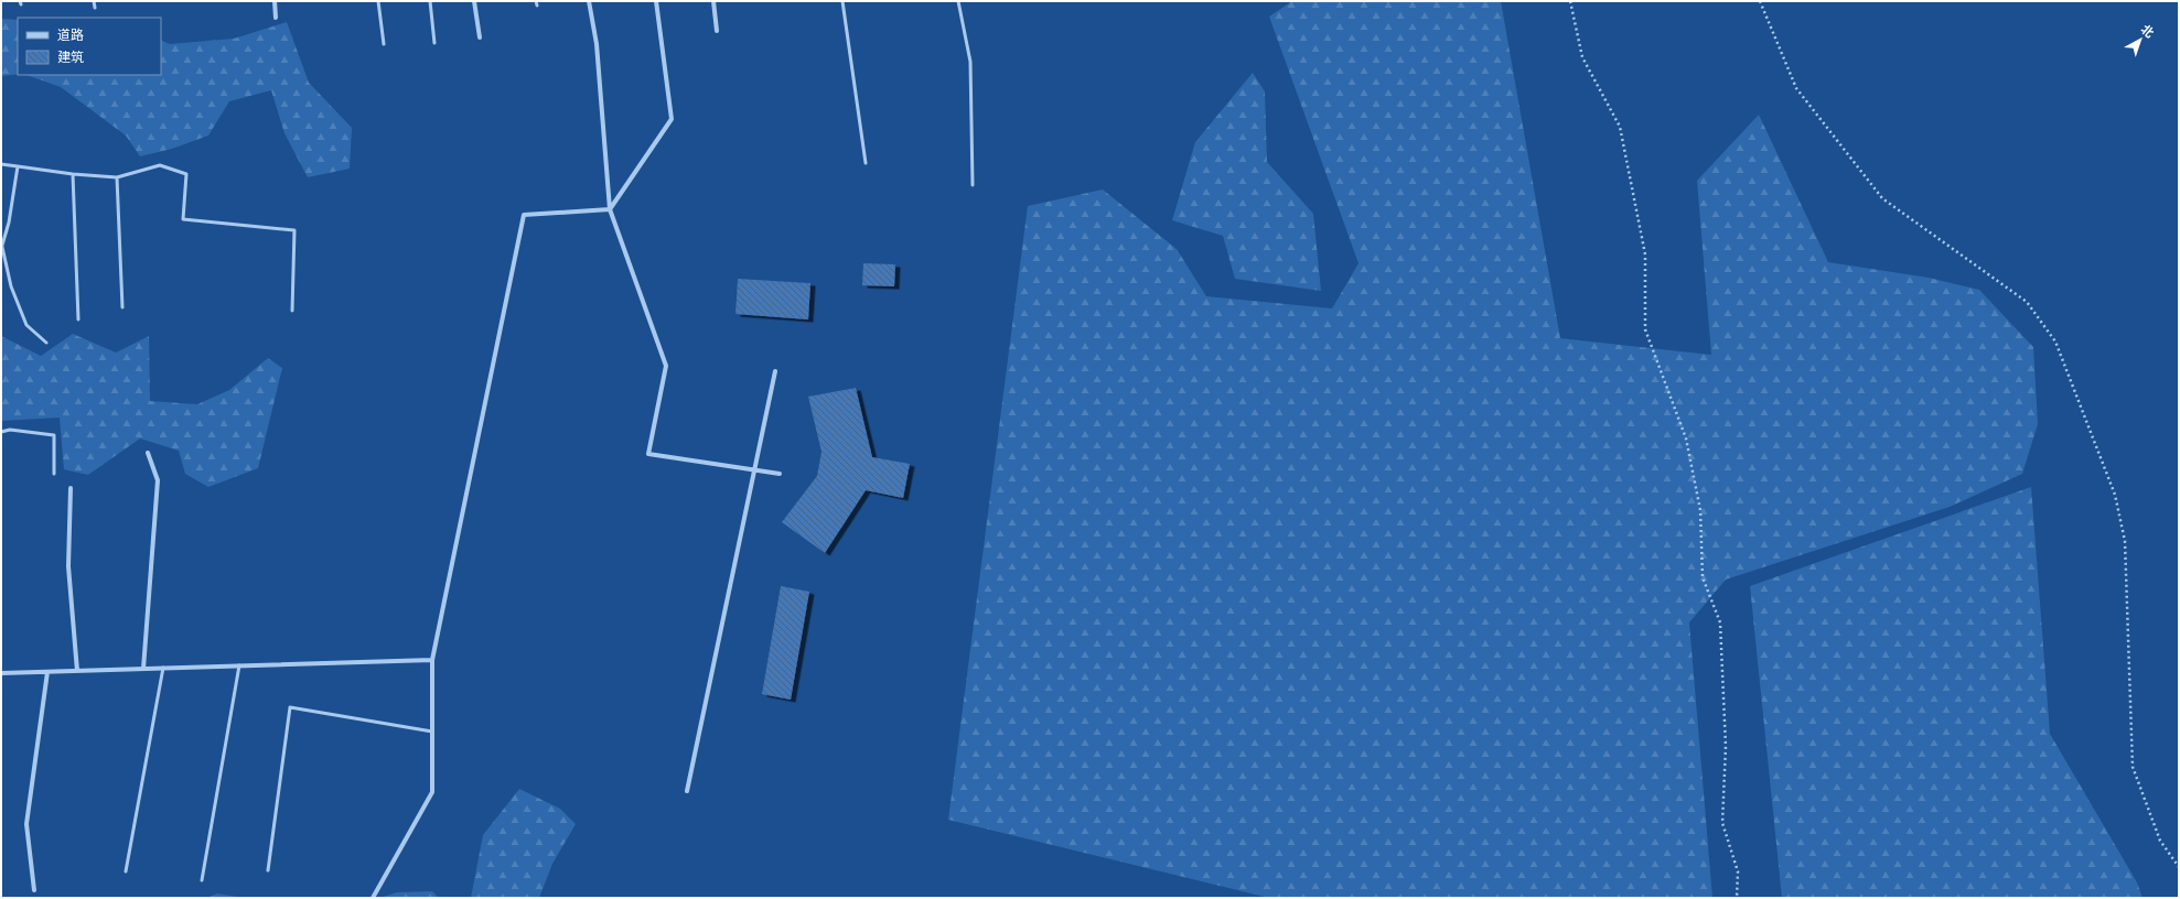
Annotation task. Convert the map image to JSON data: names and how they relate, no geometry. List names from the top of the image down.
{
  "legend": ["道路", "建筑"],
  "north": "top right"
}
